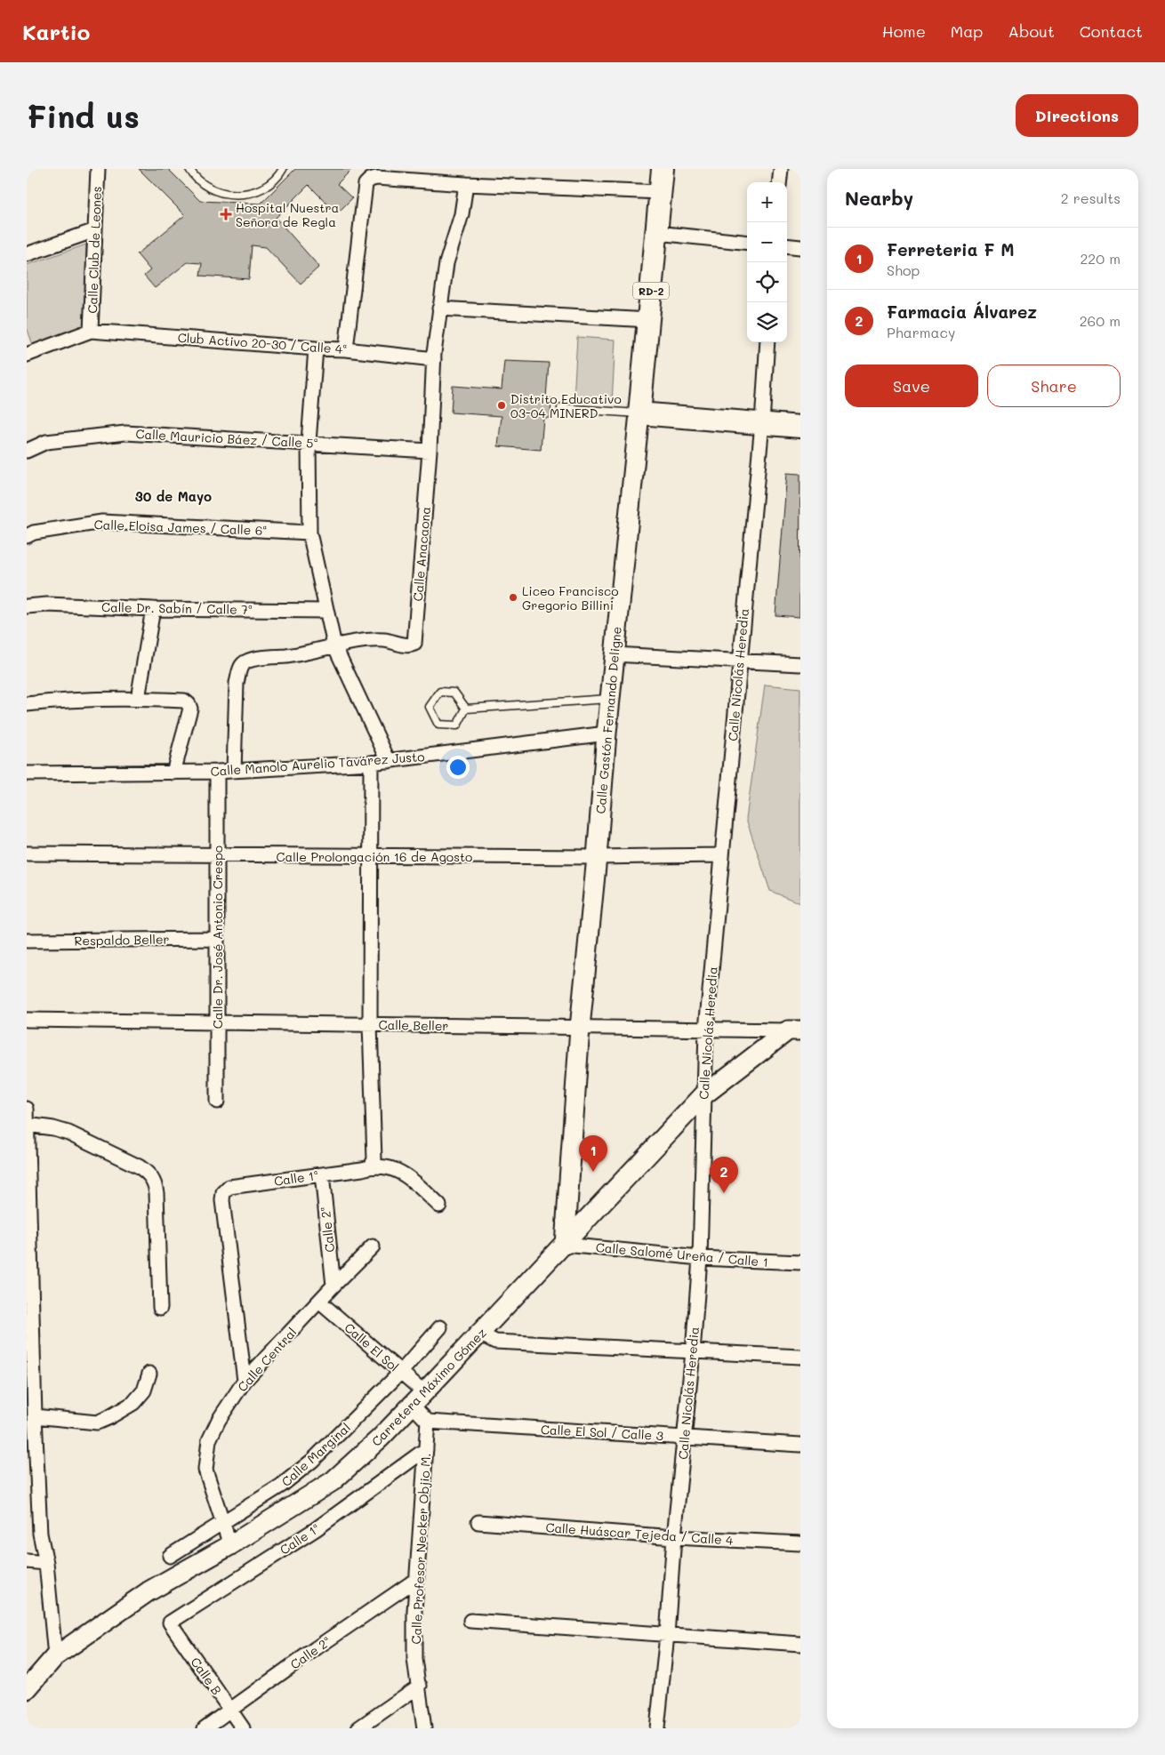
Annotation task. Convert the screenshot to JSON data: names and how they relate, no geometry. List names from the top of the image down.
{
  "streets": {
    "main road": ["RD-2", "Calle Gastón Fernando Deligne", "Carretera Máximo Gómez"],
    "street": [
      "Calle Club de Leones",
      "Club Activo 20-30 / Calle 4ª",
      "Calle Mauricio Báez / Calle 5ª",
      "Calle Eloisa James / Calle 6ª",
      "Calle Anacaona",
      "Calle Dr. Sabín / Calle 7ª",
      "Calle Nicolás Heredia",
      "Calle Manolo Aurelio Tavárez Justo",
      "Calle Prolongación 16 de Agosto",
      "Calle Dr. José Antonio Crespo",
      "Respaldo Beller",
      "Calle Beller",
      "Calle 1ª",
      "Calle 2ª",
      "Calle Salomé Ureña / Calle 1",
      "Calle El Sol",
      "Calle Central",
      "Calle El Sol / Calle 3",
      "Calle Marginal",
      "Calle Huáscar Tejeda / Calle 4",
      "Calle Profesor Necker Objio M.",
      "Calle B"
    ]
  },
  "crossings": [
    ["Calle Club de Leones", "Club Activo 20-30 / Calle 4ª"],
    ["RD-2", "Calle Gastón Fernando Deligne"],
    ["Club Activo 20-30 / Calle 4ª", "Calle Anacaona"],
    ["Calle Mauricio Báez / Calle 5ª", "Calle Anacaona"],
    ["Calle Anacaona", "Calle Manolo Aurelio Tavárez Justo"],
    ["Calle Nicolás Heredia", "Calle Prolongación 16 de Agosto"],
    ["Calle Nicolás Heredia", "Calle Beller"],
    ["Calle Nicolás Heredia", "Calle Salomé Ureña / Calle 1"],
    ["Calle Nicolás Heredia", "Carretera Máximo Gómez"],
    ["Calle Nicolás Heredia", "Calle El Sol / Calle 3"],
    ["Calle Nicolás Heredia", "Calle Huáscar Tejeda / Calle 4"],
    ["Calle Gastón Fernando Deligne", "Calle Manolo Aurelio Tavárez Justo"],
    ["Calle Gastón Fernando Deligne", "Calle Prolongación 16 de Agosto"],
    ["Calle Gastón Fernando Deligne", "Calle Beller"],
    ["Calle Gastón Fernando Deligne", "Calle Salomé Ureña / Calle 1"],
    ["Calle Gastón Fernando Deligne", "Carretera Máximo Gómez"],
    ["Calle Manolo Aurelio Tavárez Justo", "Calle Dr. José Antonio Crespo"],
    ["Calle Prolongación 16 de Agosto", "Calle Dr. José Antonio Crespo"],
    ["Calle Dr. José Antonio Crespo", "Respaldo Beller"],
    ["Calle Dr. José Antonio Crespo", "Calle Beller"],
    ["Calle Beller", "Carretera Máximo Gómez"],
    ["Calle 1ª", "Calle 2ª"],
    ["Calle 1ª", "Calle Central"],
    ["Calle 1ª", "Calle Profesor Necker Objio M."],
    ["Calle 1ª", "Calle B"],
    ["Calle 2ª", "Calle Central"],
    ["Calle 2ª", "Calle Profesor Necker Objio M."],
    ["Calle 2ª", "Calle B"],
    ["Calle Salomé Ureña / Calle 1", "Carretera Máximo Gómez"],
    ["Calle El Sol", "Calle Central"],
    ["Calle El Sol", "Carretera Máximo Gómez"],
    ["Calle El Sol", "Calle Marginal"],
    ["Calle Central", "Carretera Máximo Gómez"],
    ["Calle Central", "Calle Marginal"],
    ["Calle El Sol / Calle 3", "Calle Profesor Necker Objio M."]
  ],
  "districts": ["30 de Mayo"],
  "places": {
    "health": ["Hospital Nuestra Señora de Regla"],
    "other": ["Distrito Educativo 03-04 MINERD", "Liceo Francisco Gregorio Billini"]
  },
  "page": {
    "header": "Kartio",
    "nav": [
      "Home",
      "Map",
      "About",
      "Contact"
    ],
    "buttons": [
      "Directions",
      ["Save", "Share"]
    ],
    "title": "Find us",
    "heading": ["Nearby", "2 results"],
    "map_buttons": ["+", "−"],
    "list": [
      {
        "mark": "1",
        "name": "Ferreteria F M",
        "note": "Shop",
        "value": "220 m"
      },
      {
        "mark": "2",
        "name": "Farmacia Álvarez",
        "note": "Pharmacy",
        "value": "260 m"
      }
    ],
    "pins": ["1", "2"]
  }
}
